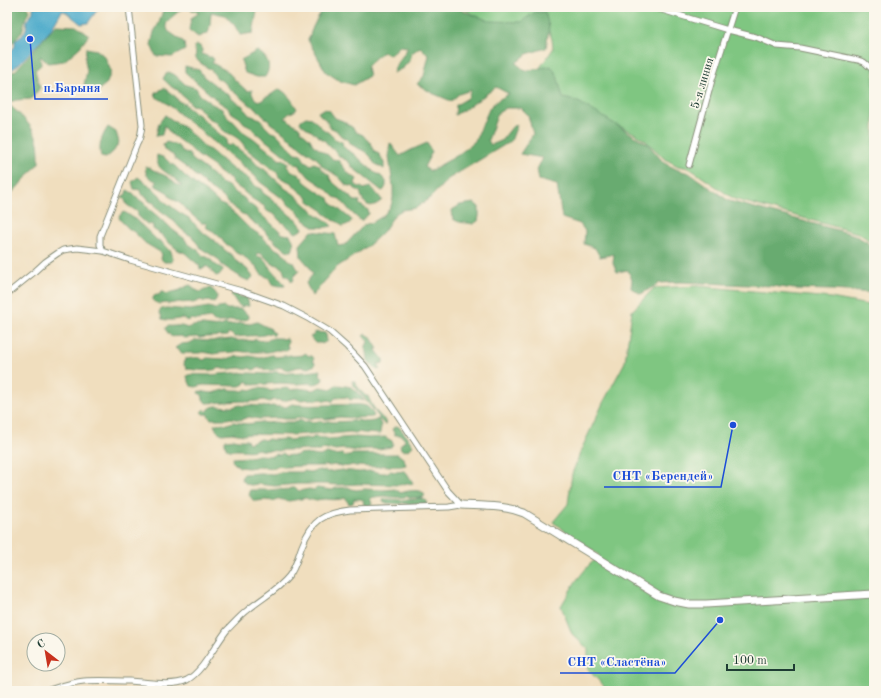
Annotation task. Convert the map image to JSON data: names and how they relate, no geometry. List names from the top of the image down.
{
  "streets": {
    "street": ["5-я линия"]
  },
  "places": ["п.Барыня", "СНТ «Берендей»", "СНТ «Сластёна»"],
  "scale_bar": "100 m",
  "north": "top left"
}
